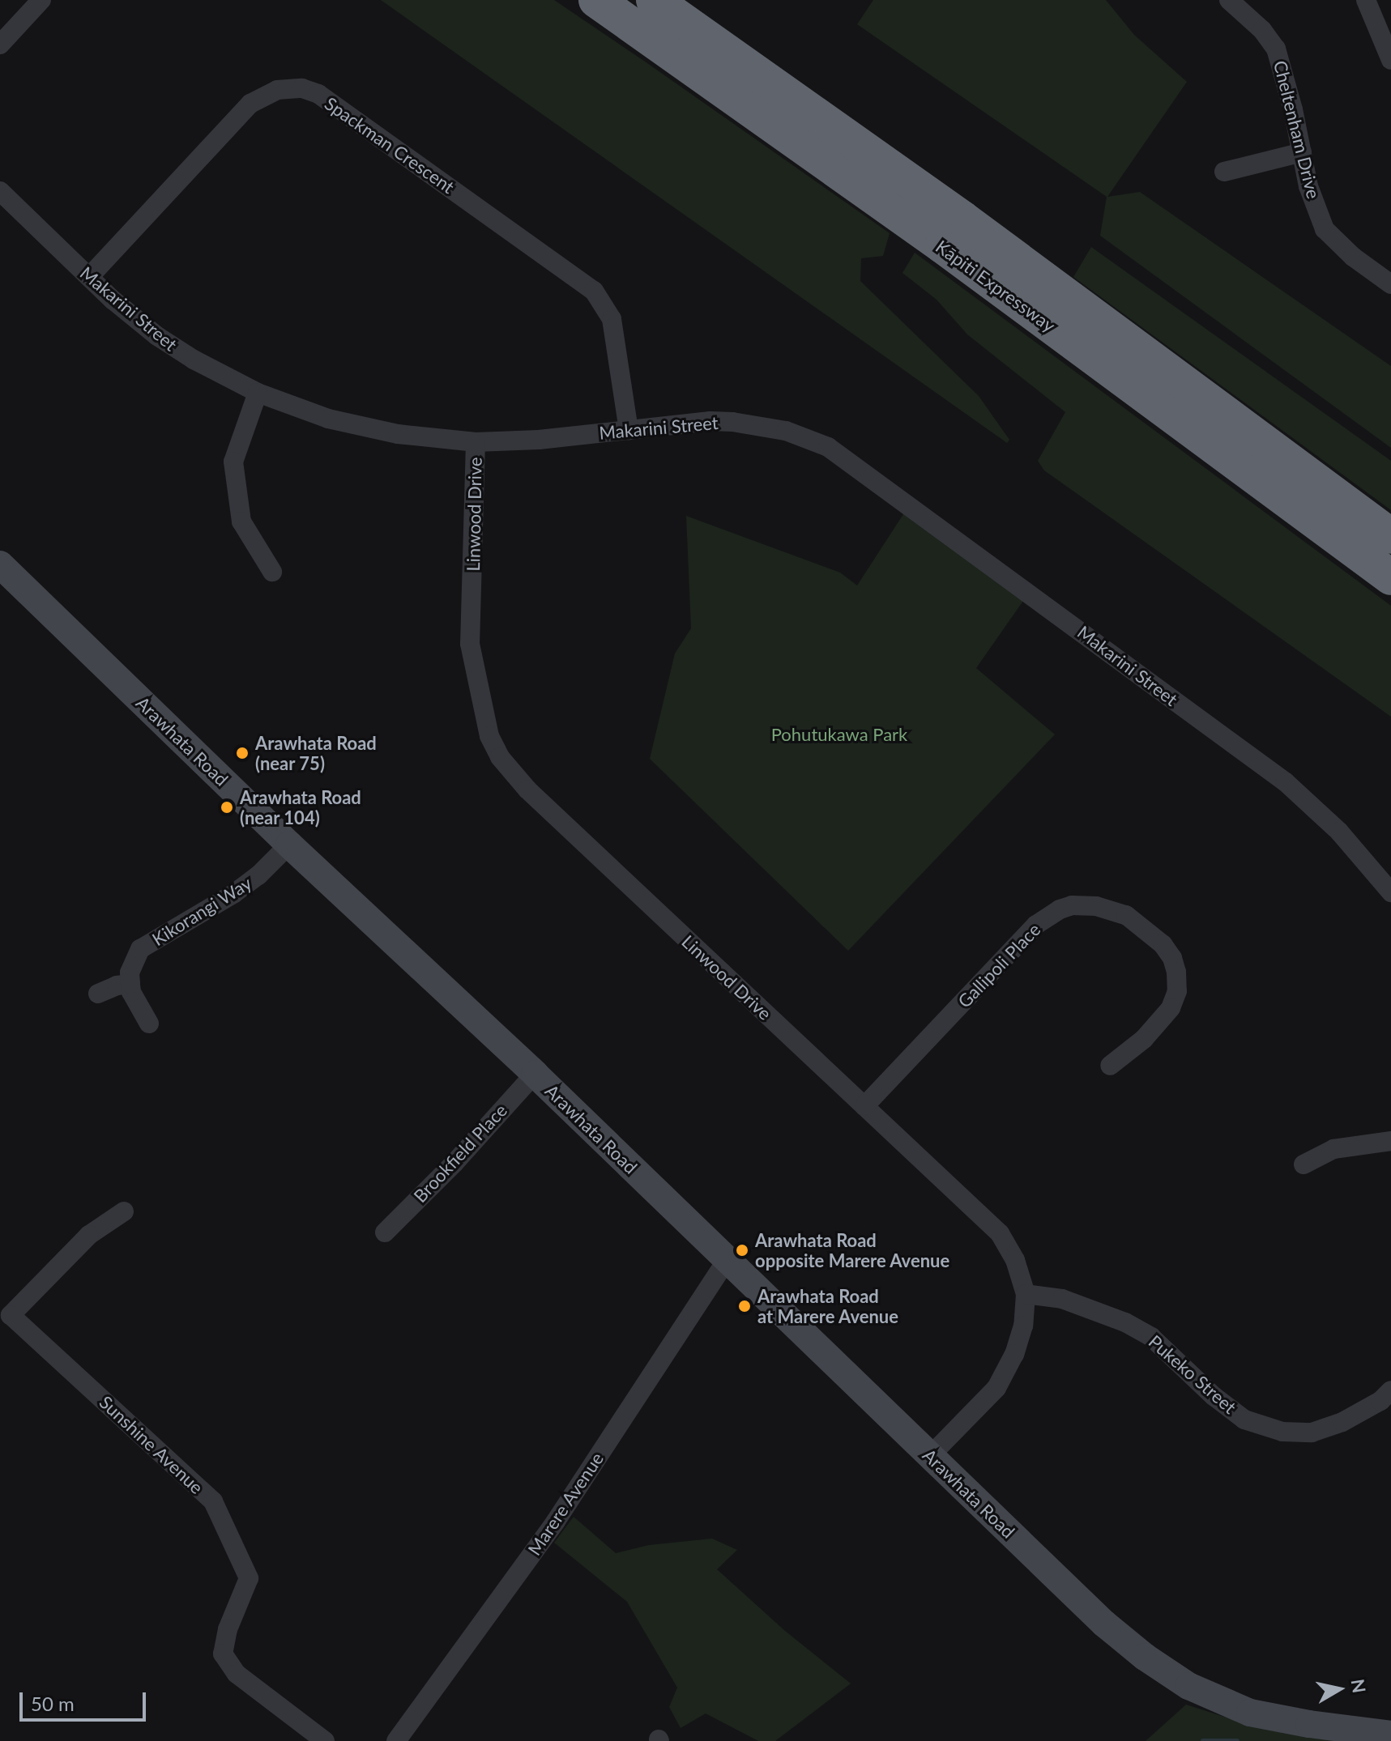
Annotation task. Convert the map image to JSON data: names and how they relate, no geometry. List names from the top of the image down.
{
  "streets": {
    "highway": ["Kāpiti Expressway"],
    "main road": ["Arawhata Road"],
    "street": [
      "Cheltenham Drive",
      "Spackman Crescent",
      "Makarini Street",
      "Linwood Drive",
      "Kikorangi Way",
      "Gallipoli Place",
      "Brookfield Place",
      "Pukeko Street",
      "Sunshine Avenue",
      "Marere Avenue"
    ]
  },
  "crossings": [
    ["Spackman Crescent", "Makarini Street"],
    ["Makarini Street", "Linwood Drive"],
    ["Linwood Drive", "Arawhata Road"],
    ["Linwood Drive", "Gallipoli Place"],
    ["Linwood Drive", "Pukeko Street"],
    ["Arawhata Road", "Kikorangi Way"],
    ["Arawhata Road", "Brookfield Place"],
    ["Arawhata Road", "Marere Avenue"]
  ],
  "parks": ["Pohutukawa Park"],
  "places": [
    "Arawhata Road (near 75)",
    "Arawhata Road (near 104)",
    "Arawhata Road opposite Marere Avenue",
    "Arawhata Road at Marere Avenue"
  ],
  "scale_bar": "50 m",
  "north": "right"
}
